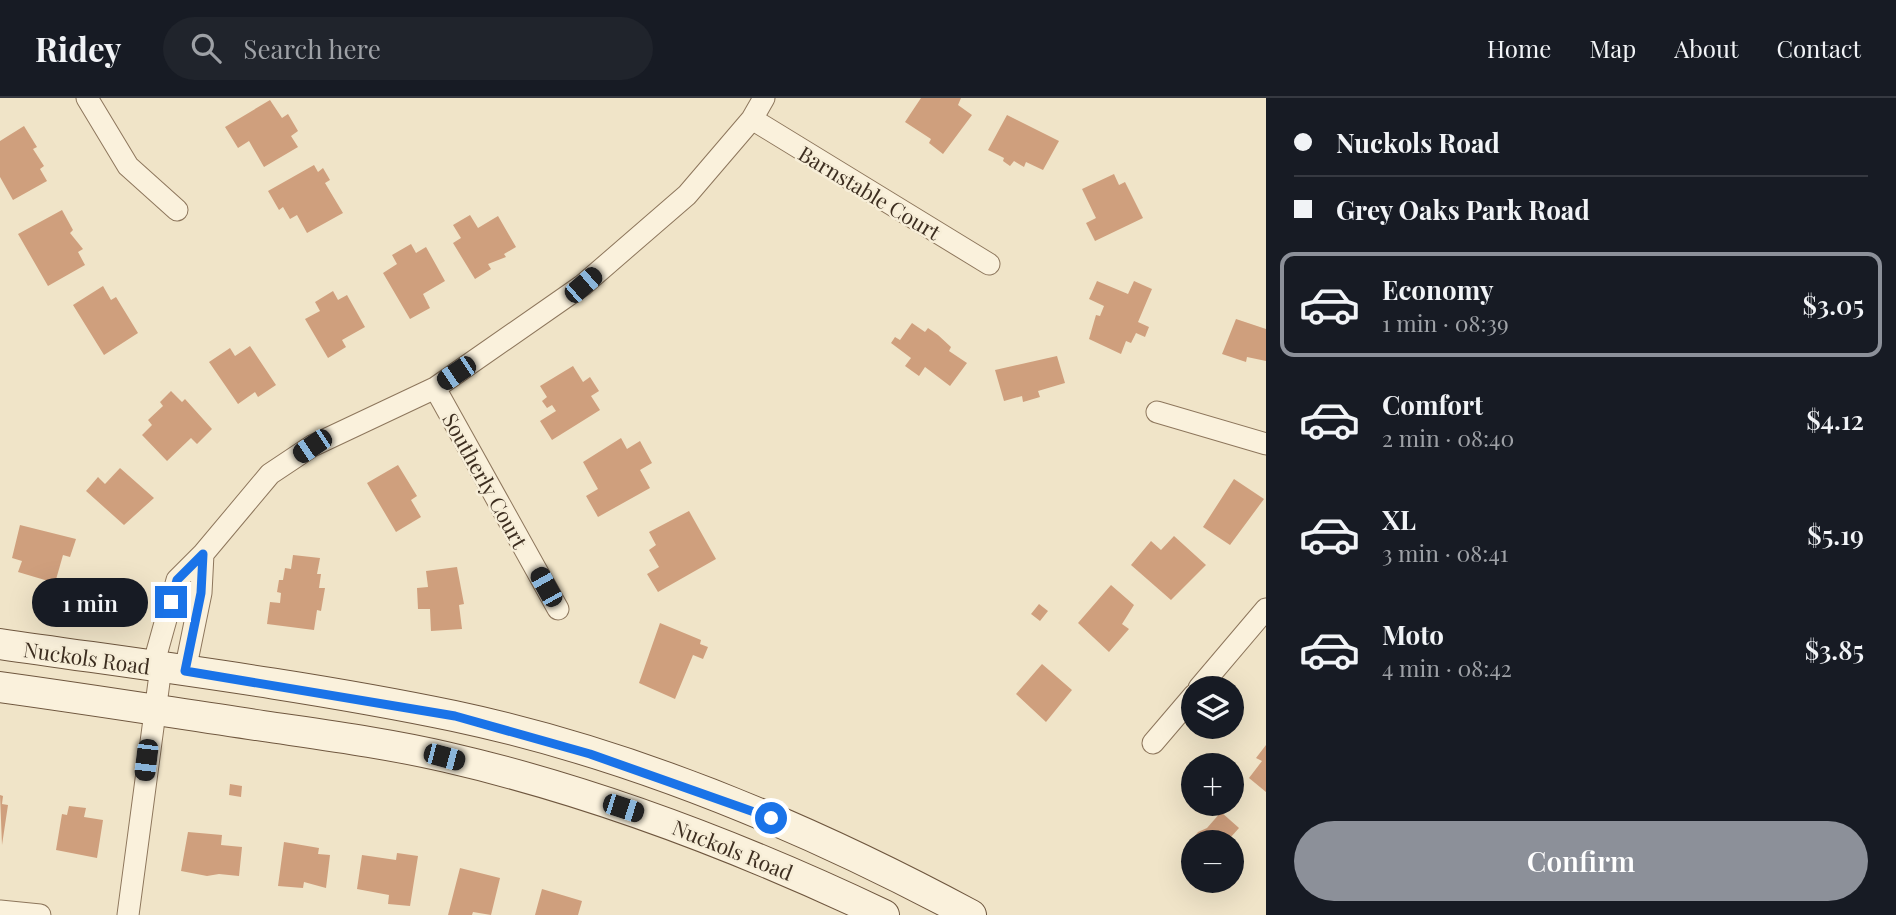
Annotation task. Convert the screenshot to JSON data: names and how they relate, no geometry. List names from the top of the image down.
{
  "streets": {
    "main road": ["Nuckols Road"],
    "street": ["Barnstable Court", "Southerly Court"]
  },
  "page": {
    "header": "Ridey",
    "search": "Search here",
    "nav": [
      "Home",
      "Map",
      "About",
      "Contact"
    ],
    "banner": ["Nuckols Road", "Grey Oaks Park Road"],
    "list": [
      {
        "name": "Economy",
        "note": "1 min · 08:39",
        "value": "$3.05"
      },
      {
        "name": "Comfort",
        "note": "2 min · 08:40",
        "value": "$4.12"
      },
      {
        "name": "XL",
        "note": "3 min · 08:41",
        "value": "$5.19"
      },
      {
        "name": "Moto",
        "note": "4 min · 08:42",
        "value": "$3.85"
      }
    ],
    "bubble": "1 min",
    "map_buttons": ["+", "−"],
    "buttons": "Confirm"
  }
}
